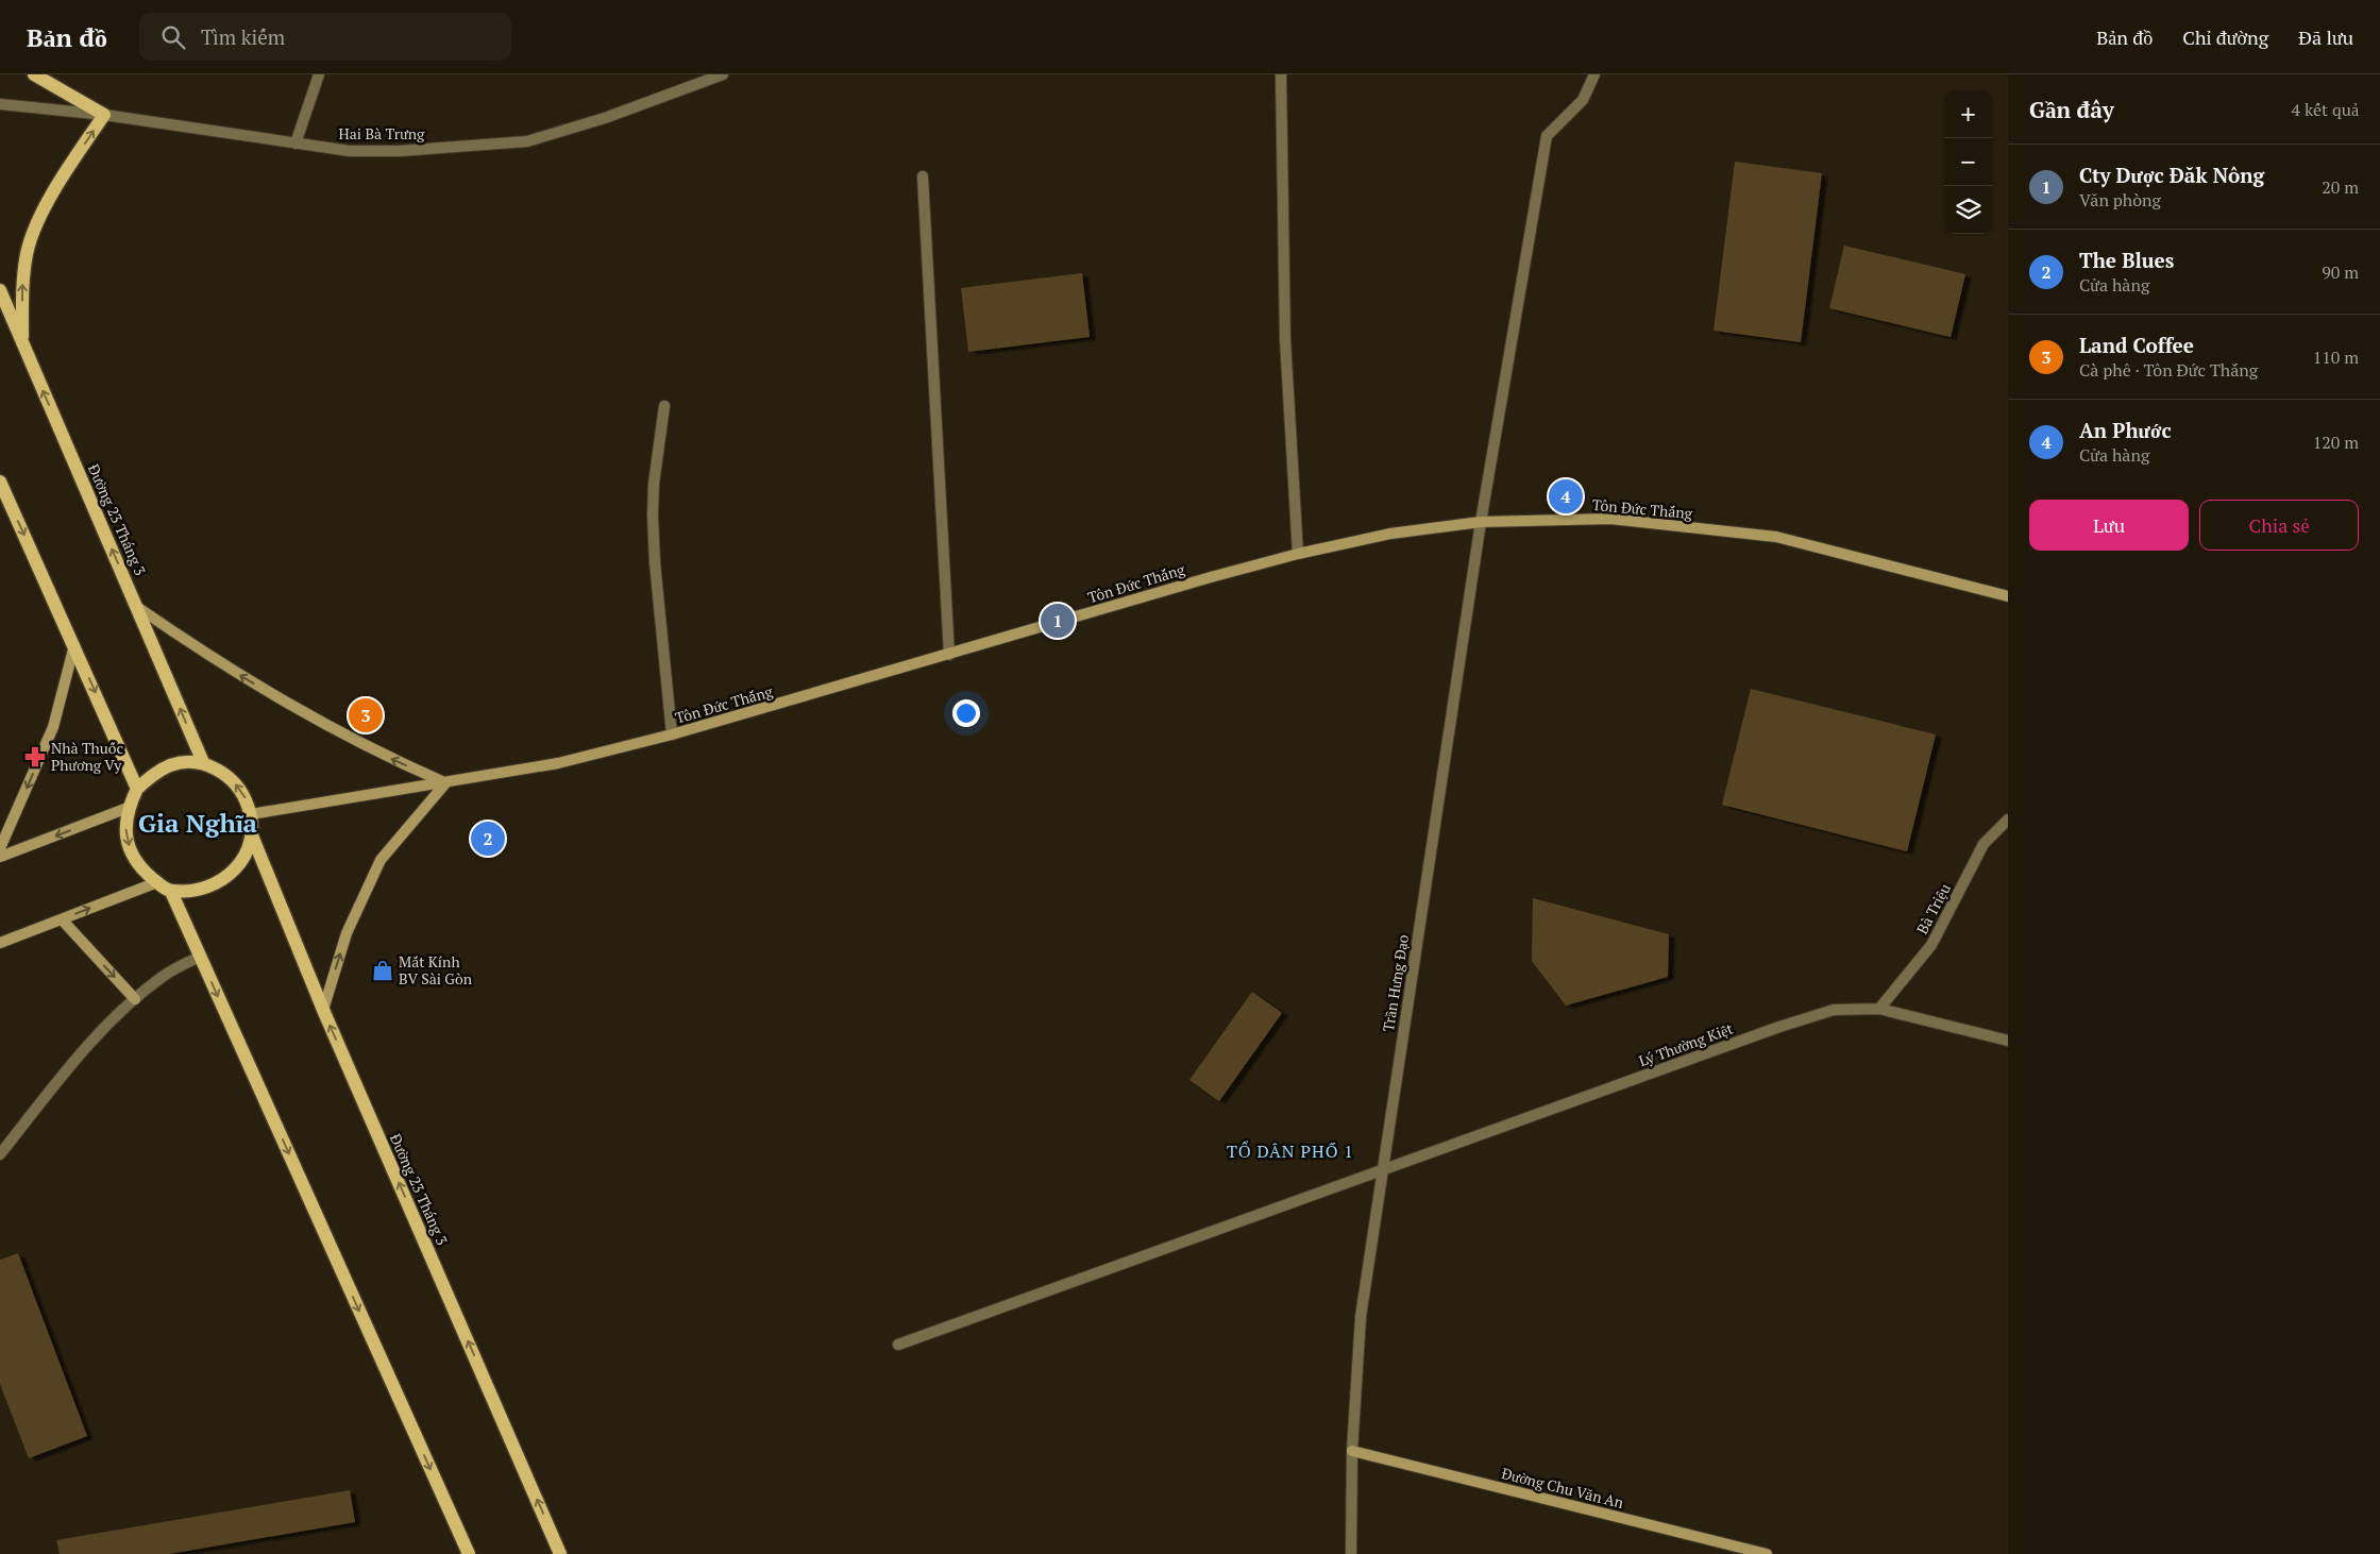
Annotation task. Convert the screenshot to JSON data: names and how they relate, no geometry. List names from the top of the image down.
{
  "streets": {
    "main road": ["Tôn Đức Thắng", "Đường 23 Tháng 3", "Đường Chu Văn An"],
    "street": [
      "Hai Bà Trưng",
      "Bà Triệu",
      "Trần Hưng Đạo",
      "Lý Thường Kiệt"
    ]
  },
  "crossings": [
    ["Tôn Đức Thắng", "Đường 23 Tháng 3"],
    ["Tôn Đức Thắng", "Trần Hưng Đạo"],
    ["Bà Triệu", "Lý Thường Kiệt"],
    ["Trần Hưng Đạo", "Lý Thường Kiệt"],
    ["Trần Hưng Đạo", "Đường Chu Văn An"]
  ],
  "districts": ["Gia Nghĩa", "TỔ DÂN PHỐ 1"],
  "places": {
    "pharmacy": ["Nhà Thuốc Phương Vy"],
    "shop": ["Mắt Kính BV Sài Gòn"]
  },
  "page": {
    "header": "Bản đồ",
    "search": "Tìm kiếm",
    "nav": ["Bản đồ", "Chỉ đường", "Đã lưu"],
    "heading": ["Gần đây", "4 kết quả"],
    "map_buttons": ["+", "−"],
    "list": [
      {
        "mark": "1",
        "name": "Cty Dược Đăk Nông",
        "note": "Văn phòng",
        "value": "20 m"
      },
      {
        "mark": "2",
        "name": "The Blues",
        "note": "Cửa hàng",
        "value": "90 m"
      },
      {
        "mark": "3",
        "name": "Land Coffee",
        "note": "Cà phê · Tôn Đức Thắng",
        "value": "110 m"
      },
      {
        "mark": "4",
        "name": "An Phước",
        "note": "Cửa hàng",
        "value": "120 m"
      }
    ],
    "pins": [
      "4",
      "1",
      "3",
      "2"
    ],
    "buttons": ["Lưu", "Chia sẻ"]
  }
}
